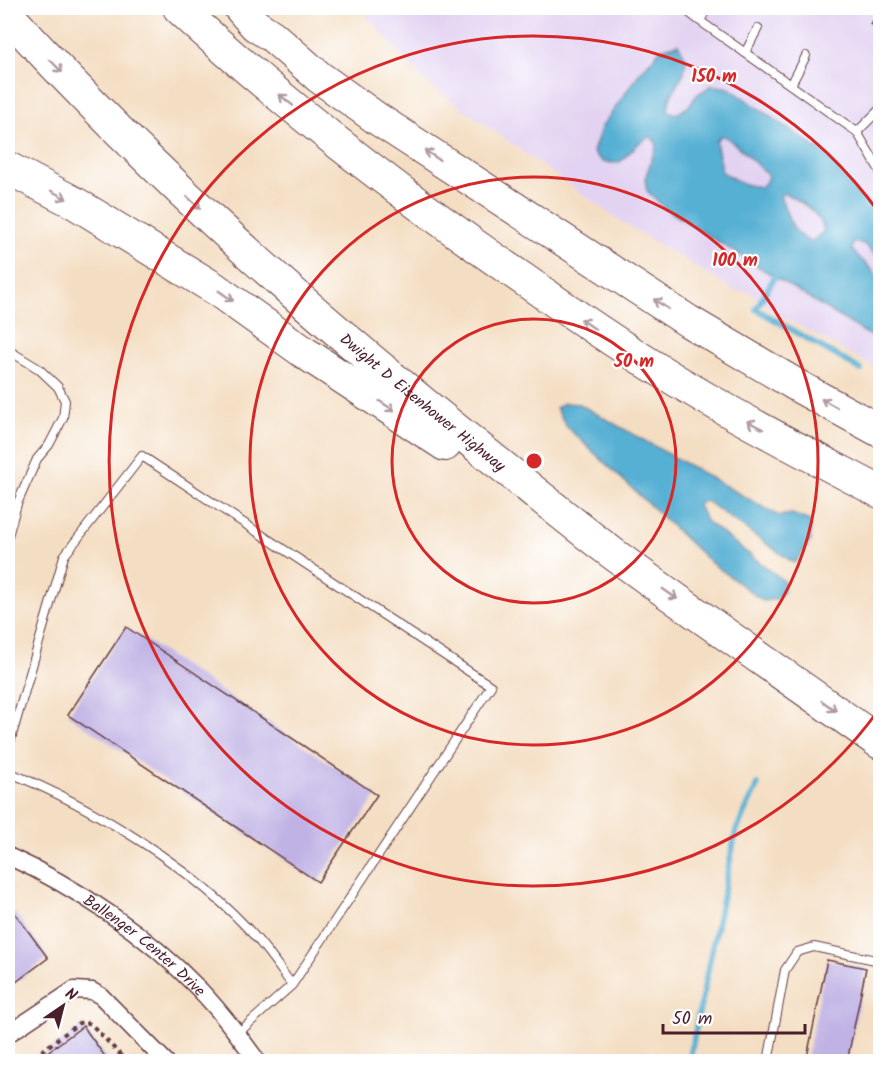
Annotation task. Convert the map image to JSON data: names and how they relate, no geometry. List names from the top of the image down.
{
  "streets": {
    "highway": ["Dwight D Eisenhower Highway"],
    "street": ["Ballenger Center Drive"]
  },
  "scale_bar": "50 m",
  "north": "top right",
  "rings": ["150 m", "100 m", "50 m"]
}
